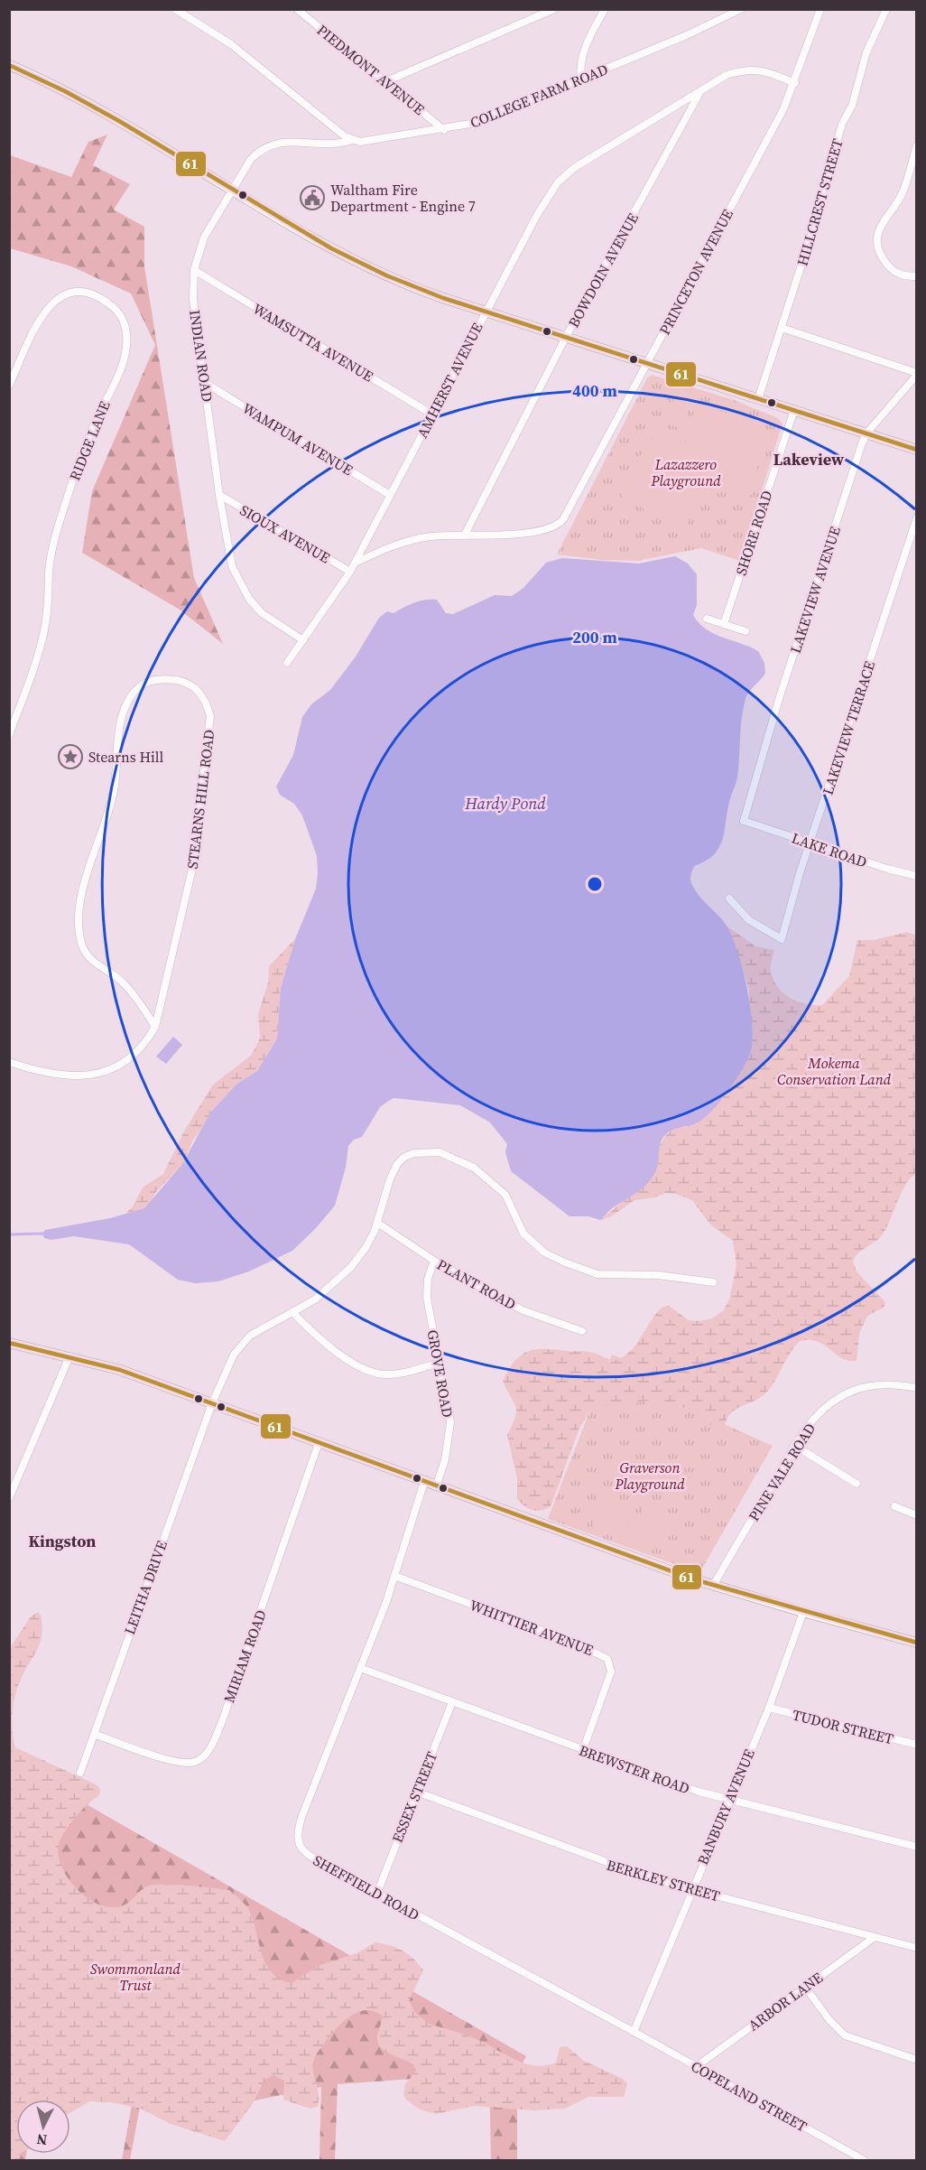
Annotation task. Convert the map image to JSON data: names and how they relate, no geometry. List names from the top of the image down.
{
  "streets": {
    "street": [
      "PIEDMONT AVENUE",
      "COLLEGE FARM ROAD",
      "HILLCREST STREET",
      "BOWDOIN AVENUE",
      "PRINCETON AVENUE",
      "WAMSUTTA AVENUE",
      "INDIAN ROAD",
      "AMHERST AVENUE",
      "WAMPUM AVENUE",
      "RIDGE LANE",
      "SHORE ROAD",
      "SIOUX AVENUE",
      "LAKEVIEW AVENUE",
      "LAKEVIEW TERRACE",
      "STEARNS HILL ROAD",
      "LAKE ROAD",
      "PLANT ROAD",
      "GROVE ROAD",
      "PINE VALE ROAD",
      "LEITHA DRIVE",
      "WHITTIER AVENUE",
      "MIRIAM ROAD",
      "TUDOR STREET",
      "BREWSTER ROAD",
      "ESSEX STREET",
      "BANBURY AVENUE",
      "BERKLEY STREET",
      "SHEFFIELD ROAD",
      "ARBOR LANE",
      "COPELAND STREET"
    ]
  },
  "crossings": [
    ["PIEDMONT AVENUE", "COLLEGE FARM ROAD"],
    ["COLLEGE FARM ROAD", "INDIAN ROAD"],
    ["BOWDOIN AVENUE", "PRINCETON AVENUE"],
    ["BOWDOIN AVENUE", "AMHERST AVENUE"],
    ["PRINCETON AVENUE", "AMHERST AVENUE"],
    ["WAMSUTTA AVENUE", "INDIAN ROAD"],
    ["WAMSUTTA AVENUE", "AMHERST AVENUE"],
    ["INDIAN ROAD", "AMHERST AVENUE"],
    ["INDIAN ROAD", "WAMPUM AVENUE"],
    ["INDIAN ROAD", "SIOUX AVENUE"],
    ["AMHERST AVENUE", "WAMPUM AVENUE"],
    ["AMHERST AVENUE", "SIOUX AVENUE"],
    ["LAKEVIEW AVENUE", "LAKE ROAD"],
    ["LAKEVIEW TERRACE", "LAKE ROAD"],
    ["PLANT ROAD", "GROVE ROAD"],
    ["PLANT ROAD", "LEITHA DRIVE"],
    ["LEITHA DRIVE", "MIRIAM ROAD"],
    ["WHITTIER AVENUE", "BREWSTER ROAD"],
    ["WHITTIER AVENUE", "SHEFFIELD ROAD"],
    ["TUDOR STREET", "BANBURY AVENUE"],
    ["BREWSTER ROAD", "ESSEX STREET"],
    ["BREWSTER ROAD", "BANBURY AVENUE"],
    ["BREWSTER ROAD", "SHEFFIELD ROAD"],
    ["ESSEX STREET", "BERKLEY STREET"],
    ["ESSEX STREET", "SHEFFIELD ROAD"],
    ["BANBURY AVENUE", "BERKLEY STREET"],
    ["BANBURY AVENUE", "SHEFFIELD ROAD"],
    ["BANBURY AVENUE", "COPELAND STREET"],
    ["BERKLEY STREET", "ARBOR LANE"],
    ["SHEFFIELD ROAD", "COPELAND STREET"],
    ["ARBOR LANE", "COPELAND STREET"]
  ],
  "districts": ["Lakeview", "Kingston"],
  "water": ["Hardy Pond"],
  "parks": [
    "Lazazzero Playground",
    "Mokema Conservation Land",
    "Graverson Playground",
    "Swommonland Trust"
  ],
  "places": {
    "public building": ["Waltham Fire Department - Engine 7"],
    "place": ["Stearns Hill"]
  },
  "lines": ["transit line 61"],
  "north": "bottom",
  "rings": ["400 m", "200 m"]
}
